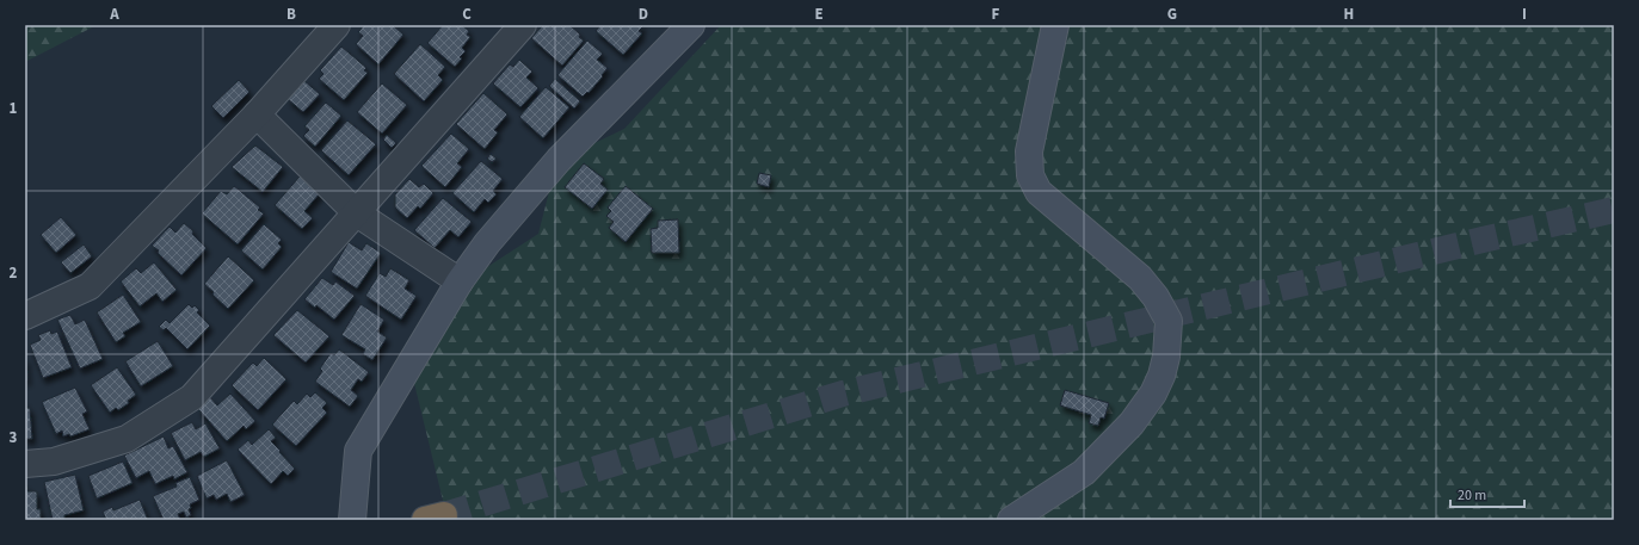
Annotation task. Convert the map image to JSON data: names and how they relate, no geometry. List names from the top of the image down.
{
  "scale_bar": "20 m",
  "grid": {
    "columns": [
      "A",
      "B",
      "C",
      "D",
      "E",
      "F",
      "G",
      "H",
      "I"
    ],
    "rows": ["1", "2", "3"]
  }
}
